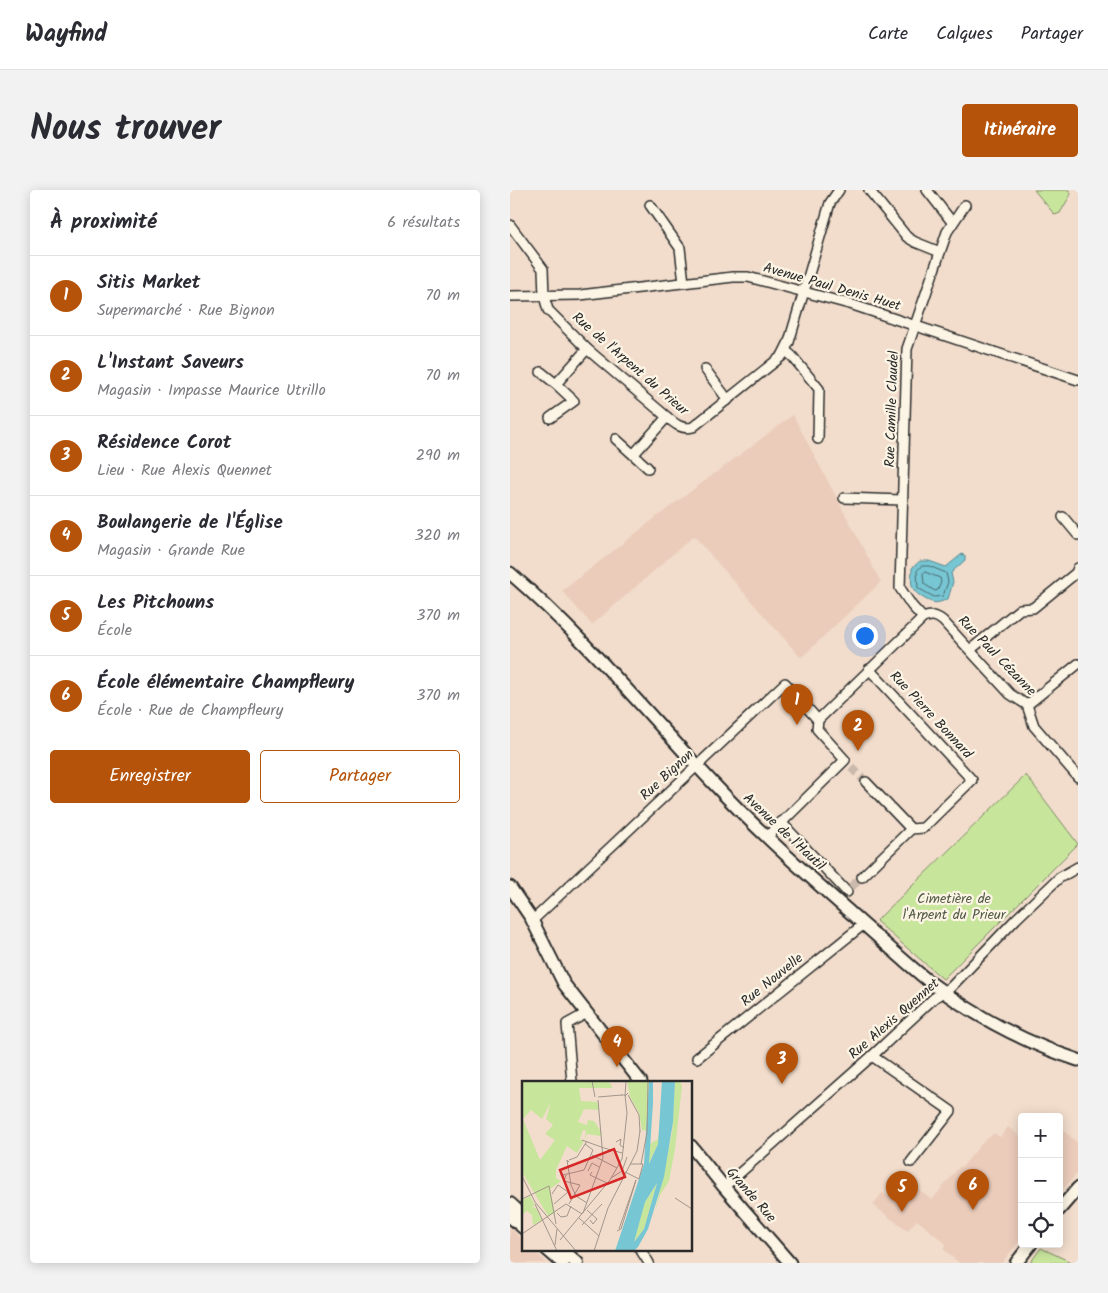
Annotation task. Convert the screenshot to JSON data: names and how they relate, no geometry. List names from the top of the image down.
{
  "streets": {
    "street": [
      "Avenue Paul Denis Huet",
      "Rue de l'Arpent du Prieur",
      "Rue Camille Claudel",
      "Rue Paul Cézanne",
      "Rue Pierre Bonnard",
      "Rue Bignon",
      "Avenue de l'Hautil",
      "Rue Nouvelle",
      "Rue Alexis Quennet",
      "Grande Rue"
    ]
  },
  "crossings": [
    ["Avenue Paul Denis Huet", "Rue de l'Arpent du Prieur"],
    ["Avenue Paul Denis Huet", "Rue Camille Claudel"],
    ["Rue Camille Claudel", "Rue Paul Cézanne"],
    ["Rue Bignon", "Avenue de l'Hautil"],
    ["Avenue de l'Hautil", "Rue Nouvelle"],
    ["Avenue de l'Hautil", "Rue Alexis Quennet"],
    ["Rue Alexis Quennet", "Grande Rue"]
  ],
  "parks": ["Cimetière de l'Arpent du Prieur"],
  "page": {
    "header": "Wayfind",
    "nav": ["Carte", "Calques", "Partager"],
    "title": "Nous trouver",
    "buttons": [
      "Itinéraire",
      ["Enregistrer", "Partager"]
    ],
    "heading": ["À proximité", "6 résultats"],
    "list": [
      {
        "mark": "1",
        "name": "Sitis Market",
        "note": "Supermarché · Rue Bignon",
        "value": "70 m"
      },
      {
        "mark": "2",
        "name": "L'Instant Saveurs",
        "note": "Magasin · Impasse Maurice Utrillo",
        "value": "70 m"
      },
      {
        "mark": "3",
        "name": "Résidence Corot",
        "note": "Lieu · Rue Alexis Quennet",
        "value": "290 m"
      },
      {
        "mark": "4",
        "name": "Boulangerie de l'Église",
        "note": "Magasin · Grande Rue",
        "value": "320 m"
      },
      {
        "mark": "5",
        "name": "Les Pitchouns",
        "note": "École",
        "value": "370 m"
      },
      {
        "mark": "6",
        "name": "École élémentaire Champfleury",
        "note": "École · Rue de Champfleury",
        "value": "370 m"
      }
    ],
    "pins": [
      "1",
      "2",
      "4",
      "3",
      "6",
      "5"
    ],
    "map_buttons": ["+", "−"]
  }
}
